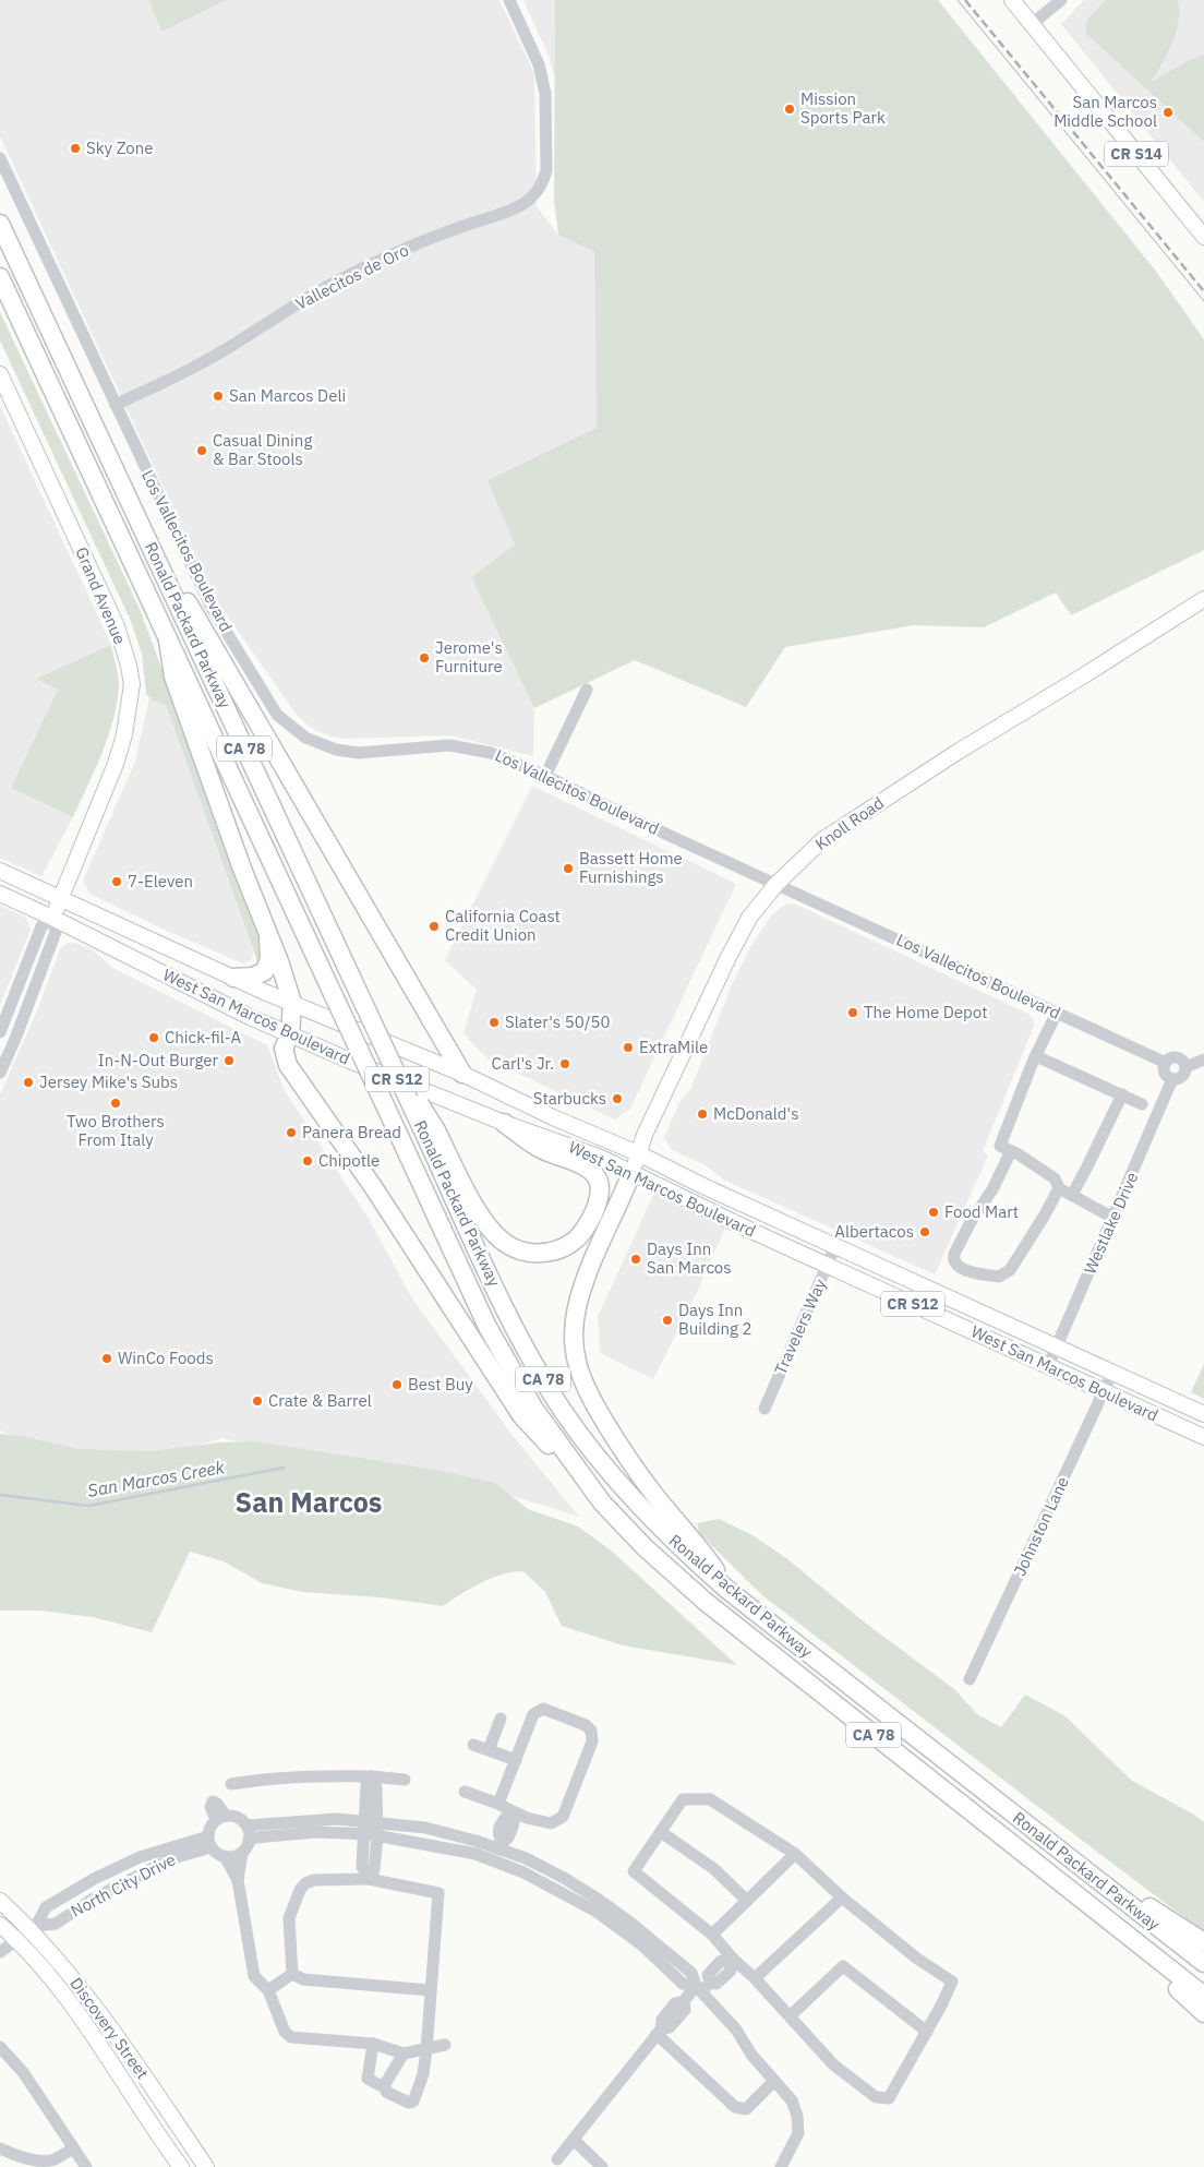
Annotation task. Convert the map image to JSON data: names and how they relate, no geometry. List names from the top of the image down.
{
  "streets": {
    "highway": ["Ronald Packard Parkway", "CA 78"],
    "main road": [
      "CR S14",
      "Grand Avenue",
      "Knoll Road",
      "West San Marcos Boulevard",
      "CR S12",
      "Discovery Street"
    ],
    "street": [
      "Vallecitos de Oro",
      "Los Vallecitos Boulevard",
      "Westlake Drive",
      "Travelers Way",
      "Johnston Lane",
      "North City Drive"
    ]
  },
  "crossings": [
    ["Vallecitos de Oro", "Los Vallecitos Boulevard"],
    ["Los Vallecitos Boulevard", "Knoll Road"],
    ["Los Vallecitos Boulevard", "Westlake Drive"],
    ["Grand Avenue", "West San Marcos Boulevard"],
    ["Knoll Road", "West San Marcos Boulevard"],
    ["West San Marcos Boulevard", "Westlake Drive"],
    ["West San Marcos Boulevard", "Travelers Way"],
    ["West San Marcos Boulevard", "Johnston Lane"],
    ["North City Drive", "Discovery Street"]
  ],
  "districts": ["San Marcos"],
  "water": ["San Marcos Creek"],
  "places": [
    "Mission Sports Park",
    "San Marcos Middle School",
    "Sky Zone",
    "San Marcos Deli",
    "Casual Dining & Bar Stools",
    "Jerome's Furniture",
    "Bassett Home Furnishings",
    "7-Eleven",
    "California Coast Credit Union",
    "The Home Depot",
    "Slater's 50/50",
    "Chick-fil-A",
    "ExtraMile",
    "In-N-Out Burger",
    "Carl's Jr.",
    "Jersey Mike's Subs",
    "Starbucks",
    "Two Brothers From Italy",
    "McDonald's",
    "Panera Bread",
    "Chipotle",
    "Food Mart",
    "Albertacos",
    "Days Inn San Marcos",
    "Days Inn Building 2",
    "WinCo Foods",
    "Best Buy",
    "Crate & Barrel"
  ]
}
